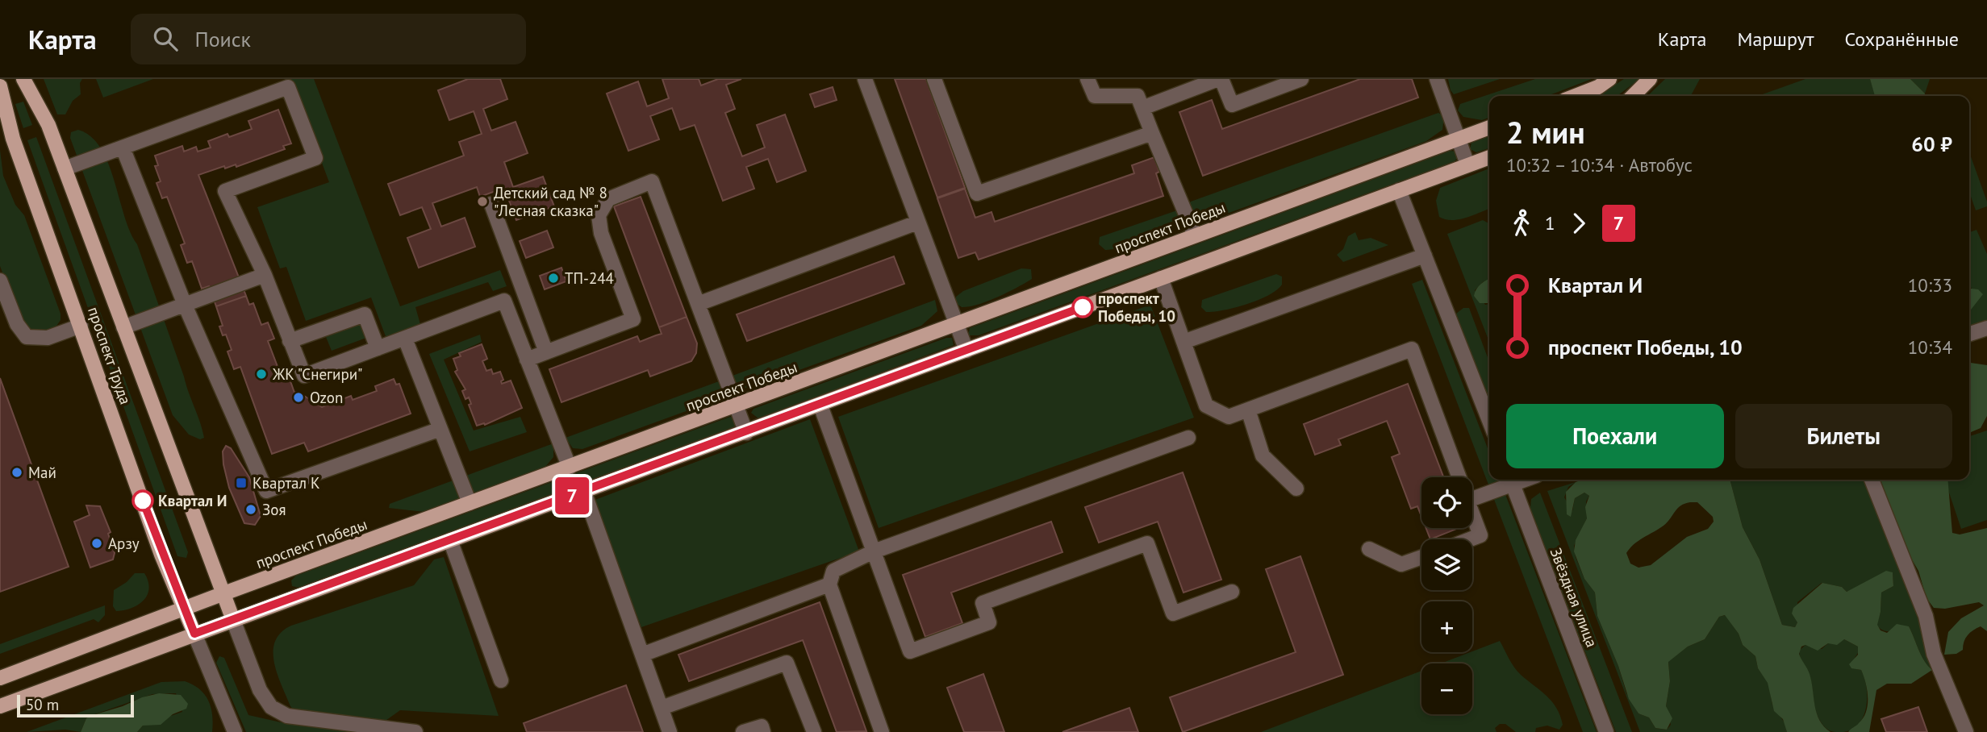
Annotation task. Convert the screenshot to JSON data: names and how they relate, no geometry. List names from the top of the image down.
{
  "streets": {
    "main road": ["проспект Победы", "проспект Труда"],
    "street": ["Звёздная улица"]
  },
  "crossings": [
    ["проспект Победы", "проспект Труда"]
  ],
  "places": {
    "other": [
      "Детский сад № 8 \"Лесная сказка\"",
      "ТП-244",
      "проспект Победы, 10",
      "ЖК \"Снегири\"",
      "Ozon",
      "Май",
      "Квартал И",
      "Зоя",
      "Арзу"
    ],
    "transit": ["Квартал К"]
  },
  "lines": ["bus line 7"],
  "scale_bar": "50 m",
  "page": {
    "header": "Карта",
    "search": "Поиск",
    "nav": ["Карта", "Маршрут", "Сохранённые"],
    "on_map": "7",
    "heading": ["2 мин", "10:32 – 10:34 · Автобус", "60 ₽"],
    "legs": ["1", "7"],
    "list": [
      {
        "name": "Квартал И",
        "value": "10:33"
      },
      {
        "name": "проспект Победы, 10",
        "value": "10:34"
      }
    ],
    "buttons": ["Поехали", "Билеты"],
    "map_buttons": ["+", "−"],
    "scale": "50 m"
  }
}
